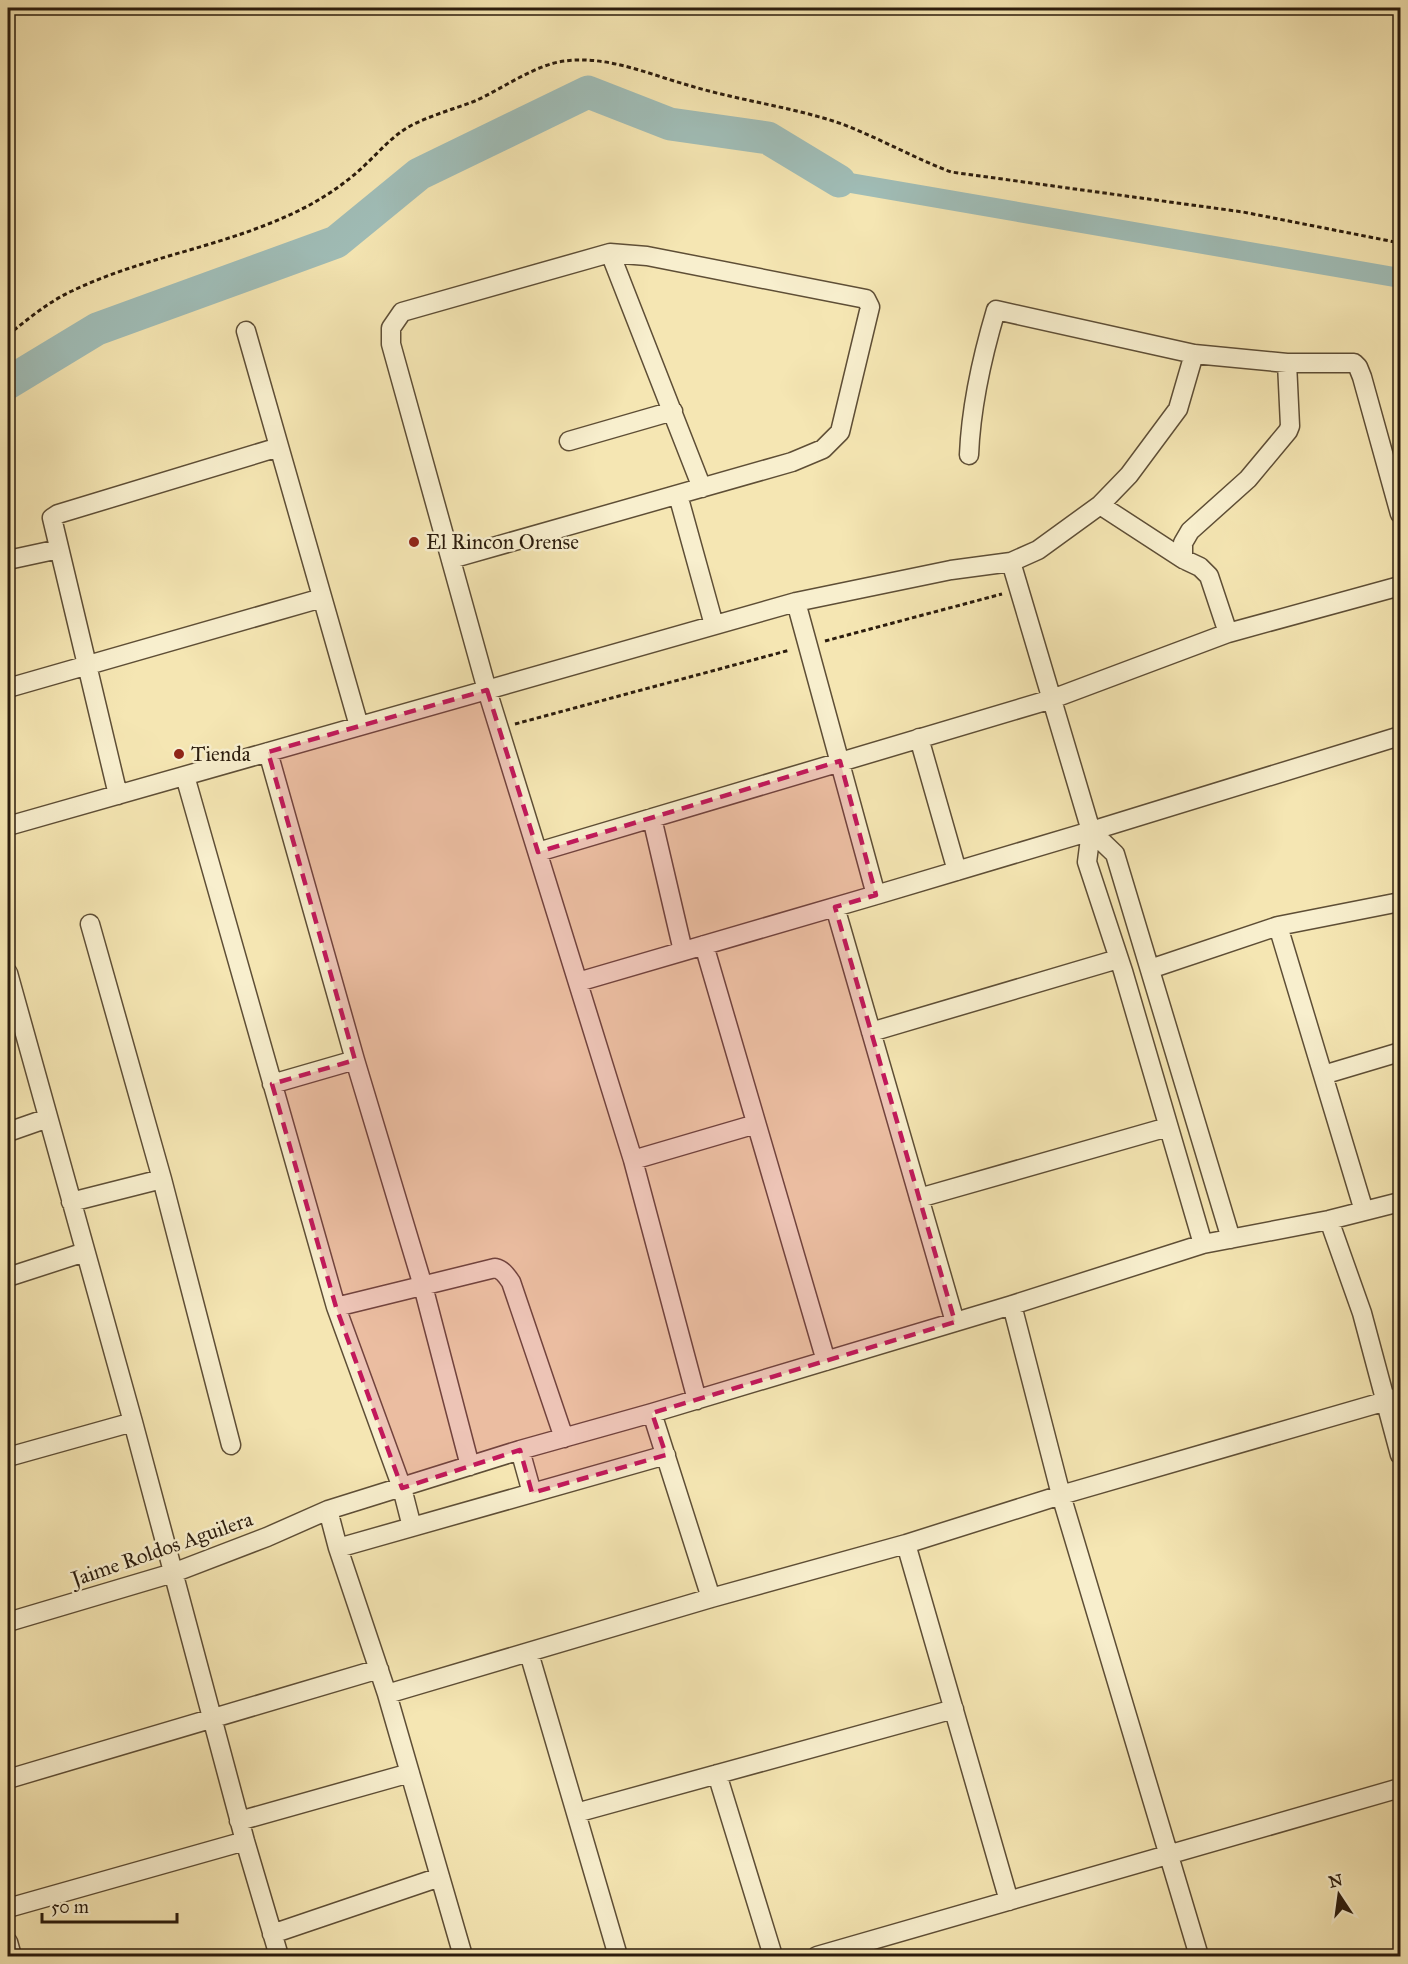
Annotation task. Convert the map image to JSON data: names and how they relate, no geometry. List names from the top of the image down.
{
  "streets": {
    "street": ["Jaime Roldos Aguilera"]
  },
  "places": ["El Rincon Orense", "Tienda"],
  "scale_bar": "50 m",
  "north": "top"
}
